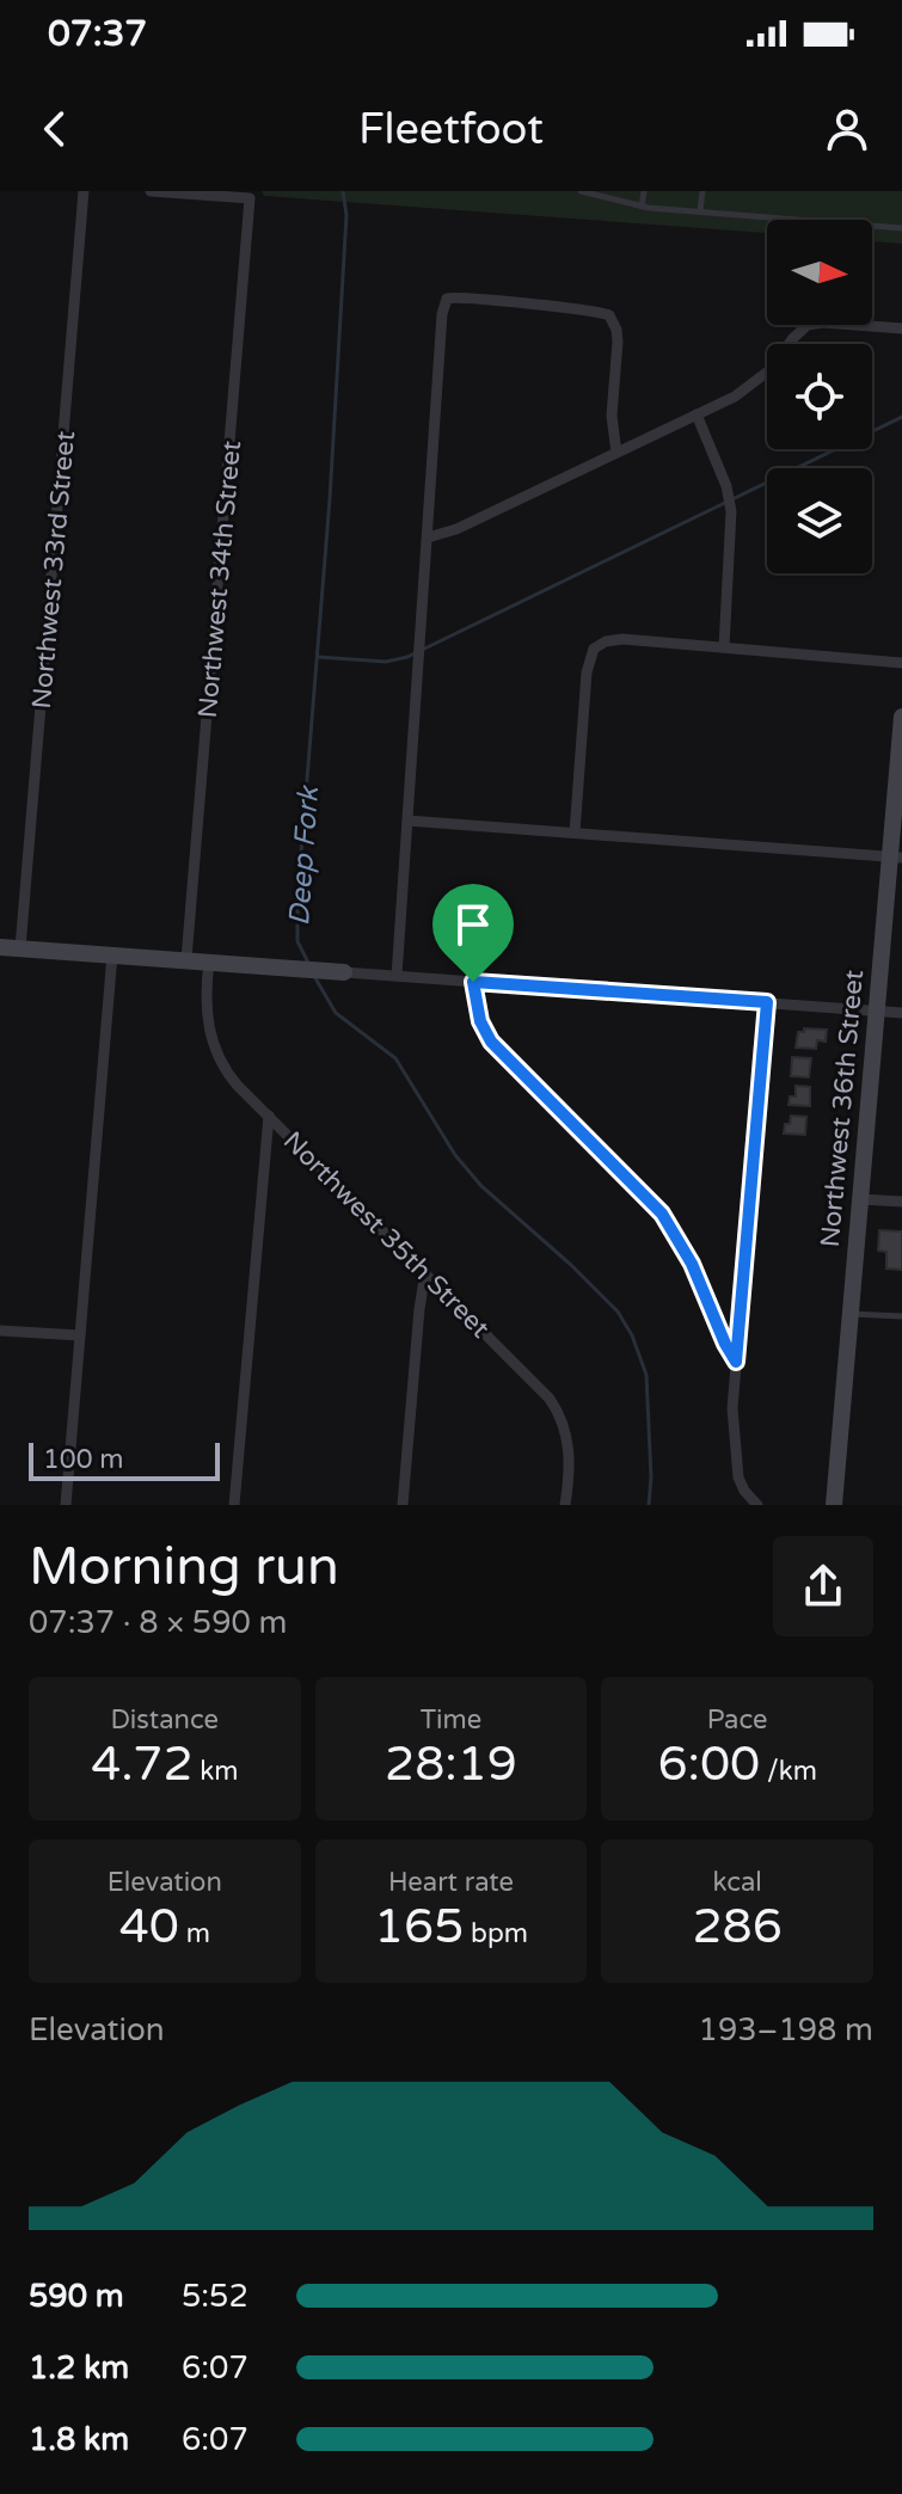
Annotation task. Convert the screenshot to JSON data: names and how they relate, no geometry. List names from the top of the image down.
{
  "streets": {
    "main road": ["Northwest 36th Street"],
    "street": ["Northwest 33rd Street", "Northwest 34th Street", "Northwest 35th Street"]
  },
  "water": ["Deep Fork"],
  "scale_bar": "100 m",
  "north": "right",
  "page": {
    "status": "07:37",
    "header": "Fleetfoot",
    "scale": "100 m",
    "heading": ["Morning run", "07:37 · 8 × 590 m"],
    "stats": [
      ["Distance", "4.72 km"],
      ["Time", "28:19"],
      ["Pace", "6:00 /km"],
      ["Elevation", "40 m"],
      ["Heart rate", "165 bpm"],
      ["kcal", "286"]
    ],
    "chart": ["Elevation", "193–198 m"],
    "list": [
      {
        "name": "590 m",
        "note": "5:52"
      },
      {
        "name": "1.2 km",
        "note": "6:07"
      },
      {
        "name": "1.8 km",
        "note": "6:07"
      }
    ]
  }
}
